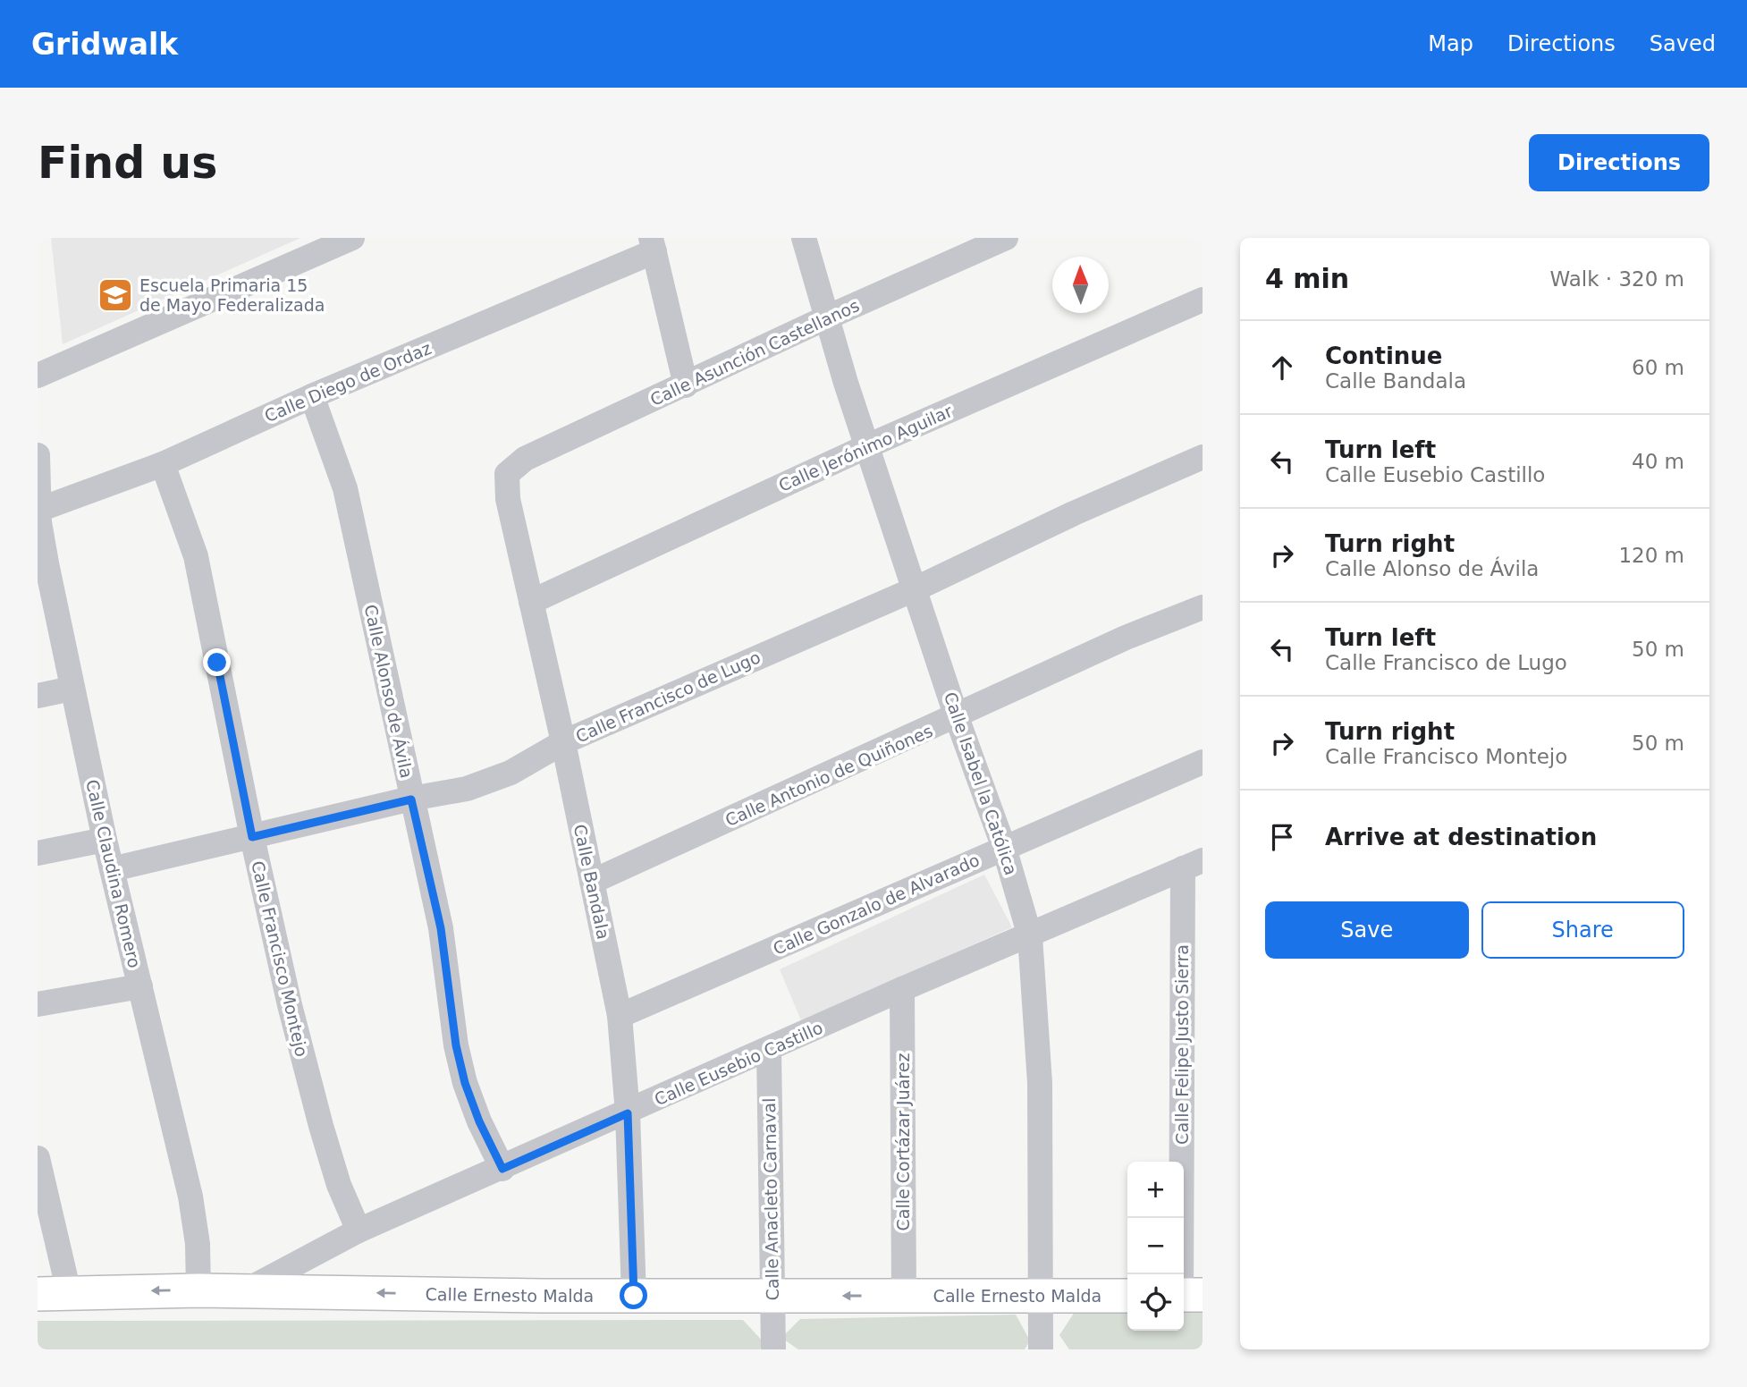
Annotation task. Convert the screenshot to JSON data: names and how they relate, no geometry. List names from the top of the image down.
{
  "streets": {
    "main road": ["Calle Ernesto Malda"],
    "street": [
      "Calle Asunción Castellanos",
      "Calle Diego de Ordaz",
      "Calle Jerónimo Aguilar",
      "Calle Alonso de Ávila",
      "Calle Francisco de Lugo",
      "Calle Antonio de Quiñones",
      "Calle Isabel la Católica",
      "Calle Claudina Romero",
      "Calle Bandala",
      "Calle Gonzalo de Alvarado",
      "Calle Francisco Montejo",
      "Calle Felipe Justo Sierra",
      "Calle Eusebio Castillo",
      "Calle Cortázar Juárez",
      "Calle Anacleto Carnaval"
    ]
  },
  "crossings": [
    ["Calle Asunción Castellanos", "Calle Isabel la Católica"],
    ["Calle Asunción Castellanos", "Calle Bandala"],
    ["Calle Diego de Ordaz", "Calle Alonso de Ávila"],
    ["Calle Diego de Ordaz", "Calle Claudina Romero"],
    ["Calle Diego de Ordaz", "Calle Francisco Montejo"],
    ["Calle Jerónimo Aguilar", "Calle Isabel la Católica"],
    ["Calle Jerónimo Aguilar", "Calle Bandala"],
    ["Calle Alonso de Ávila", "Calle Francisco de Lugo"],
    ["Calle Alonso de Ávila", "Calle Eusebio Castillo"],
    ["Calle Francisco de Lugo", "Calle Isabel la Católica"],
    ["Calle Francisco de Lugo", "Calle Claudina Romero"],
    ["Calle Francisco de Lugo", "Calle Bandala"],
    ["Calle Francisco de Lugo", "Calle Francisco Montejo"],
    ["Calle Antonio de Quiñones", "Calle Isabel la Católica"],
    ["Calle Antonio de Quiñones", "Calle Bandala"],
    ["Calle Isabel la Católica", "Calle Gonzalo de Alvarado"],
    ["Calle Isabel la Católica", "Calle Eusebio Castillo"],
    ["Calle Isabel la Católica", "Calle Ernesto Malda"],
    ["Calle Claudina Romero", "Calle Ernesto Malda"],
    ["Calle Bandala", "Calle Gonzalo de Alvarado"],
    ["Calle Bandala", "Calle Eusebio Castillo"],
    ["Calle Bandala", "Calle Ernesto Malda"],
    ["Calle Francisco Montejo", "Calle Eusebio Castillo"],
    ["Calle Felipe Justo Sierra", "Calle Eusebio Castillo"],
    ["Calle Eusebio Castillo", "Calle Cortázar Juárez"],
    ["Calle Eusebio Castillo", "Calle Anacleto Carnaval"],
    ["Calle Eusebio Castillo", "Calle Ernesto Malda"],
    ["Calle Cortázar Juárez", "Calle Ernesto Malda"],
    ["Calle Anacleto Carnaval", "Calle Ernesto Malda"]
  ],
  "one_way": ["Calle Ernesto Malda"],
  "places": {
    "school or university": ["Escuela Primaria 15 de Mayo Federalizada"]
  },
  "north": "top",
  "page": {
    "header": "Gridwalk",
    "nav": ["Map", "Directions", "Saved"],
    "buttons": [
      "Directions",
      ["Save", "Share"]
    ],
    "title": "Find us",
    "heading": ["4 min", "Walk · 320 m"],
    "list": [
      ["Continue", "Calle Bandala", "60 m"],
      ["Turn left", "Calle Eusebio Castillo", "40 m"],
      ["Turn right", "Calle Alonso de Ávila", "120 m"],
      ["Turn left", "Calle Francisco de Lugo", "50 m"],
      ["Turn right", "Calle Francisco Montejo", "50 m"],
      "Arrive at destination"
    ],
    "map_buttons": ["+", "−"]
  }
}
